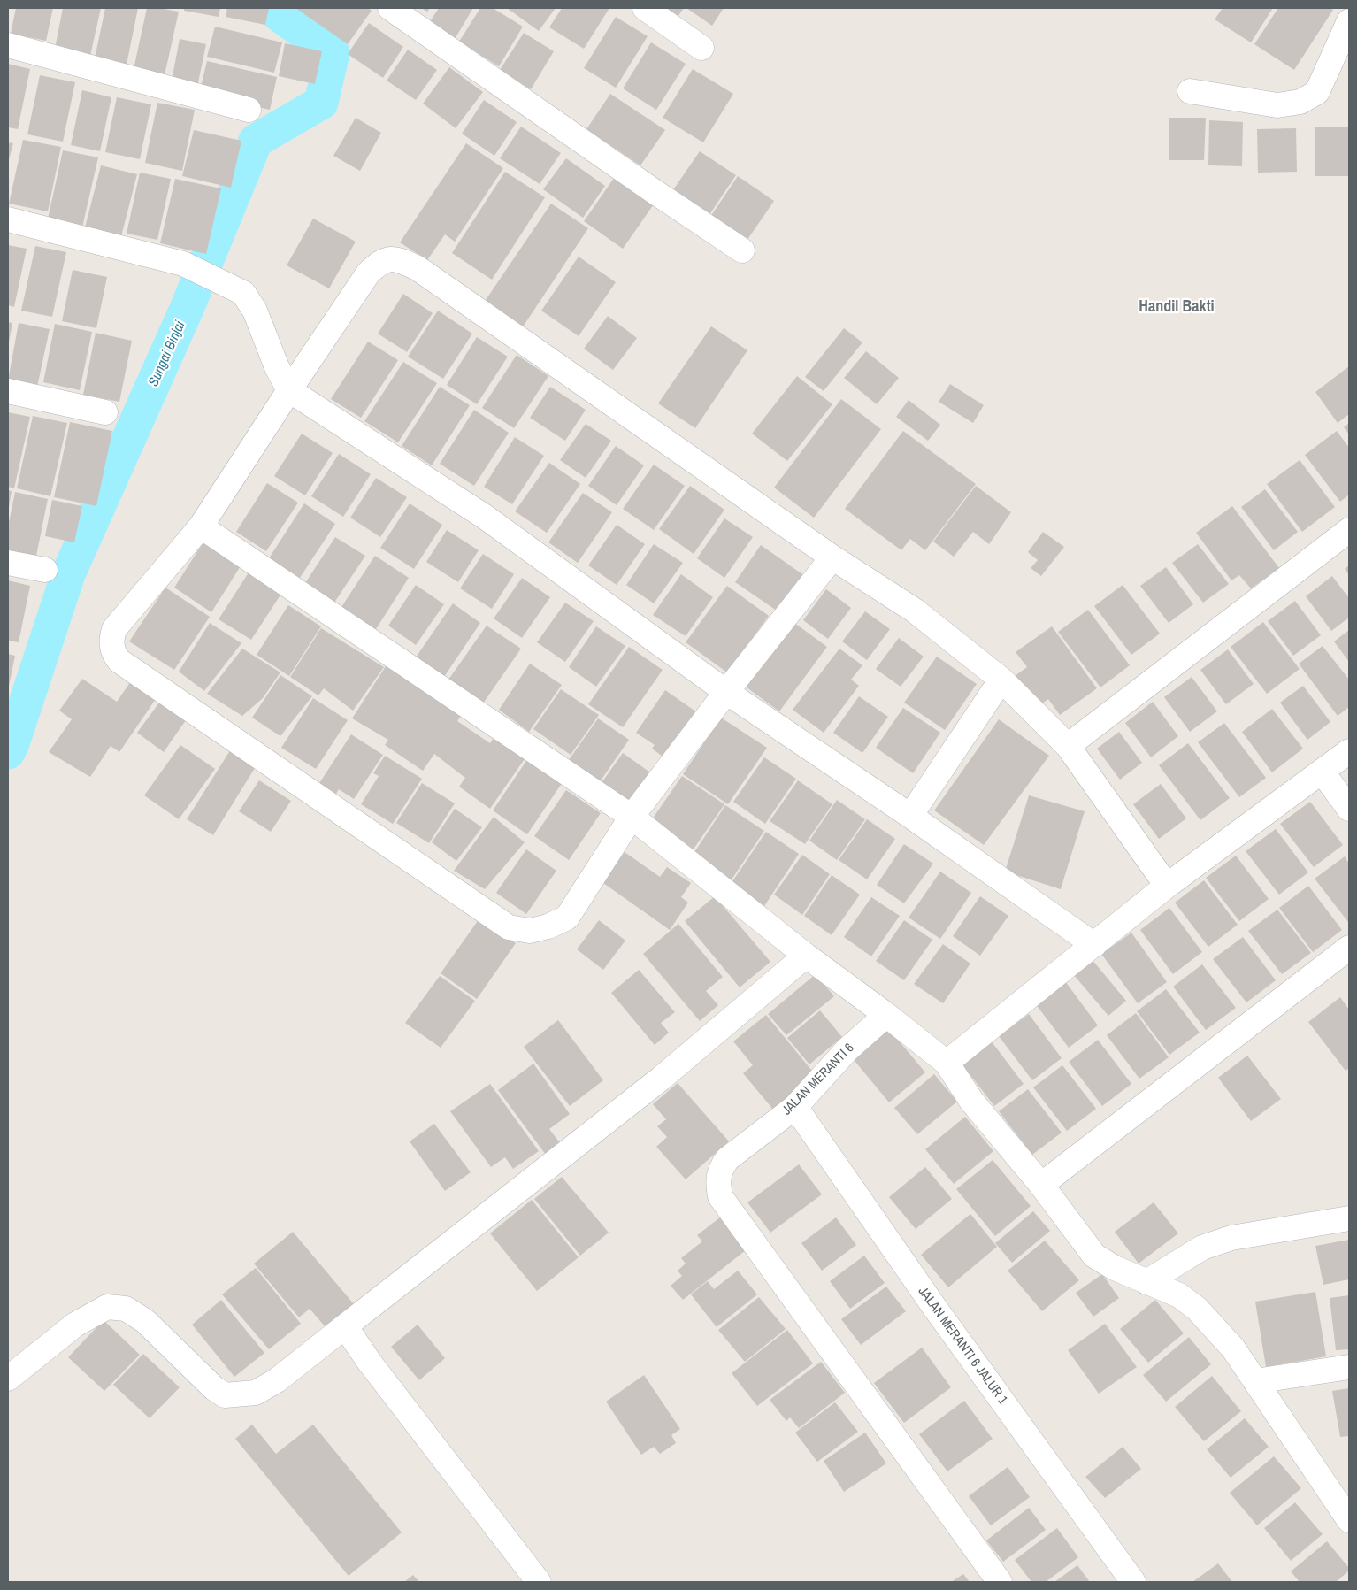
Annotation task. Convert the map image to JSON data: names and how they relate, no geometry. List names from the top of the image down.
{
  "streets": {
    "street": ["JALAN MERANTI 6", "JALAN MERANTI 6 JALUR 1"]
  },
  "crossings": [
    ["JALAN MERANTI 6", "JALAN MERANTI 6 JALUR 1"]
  ],
  "districts": ["Handil Bakti"],
  "water": ["Sungai Binjai"]
}
